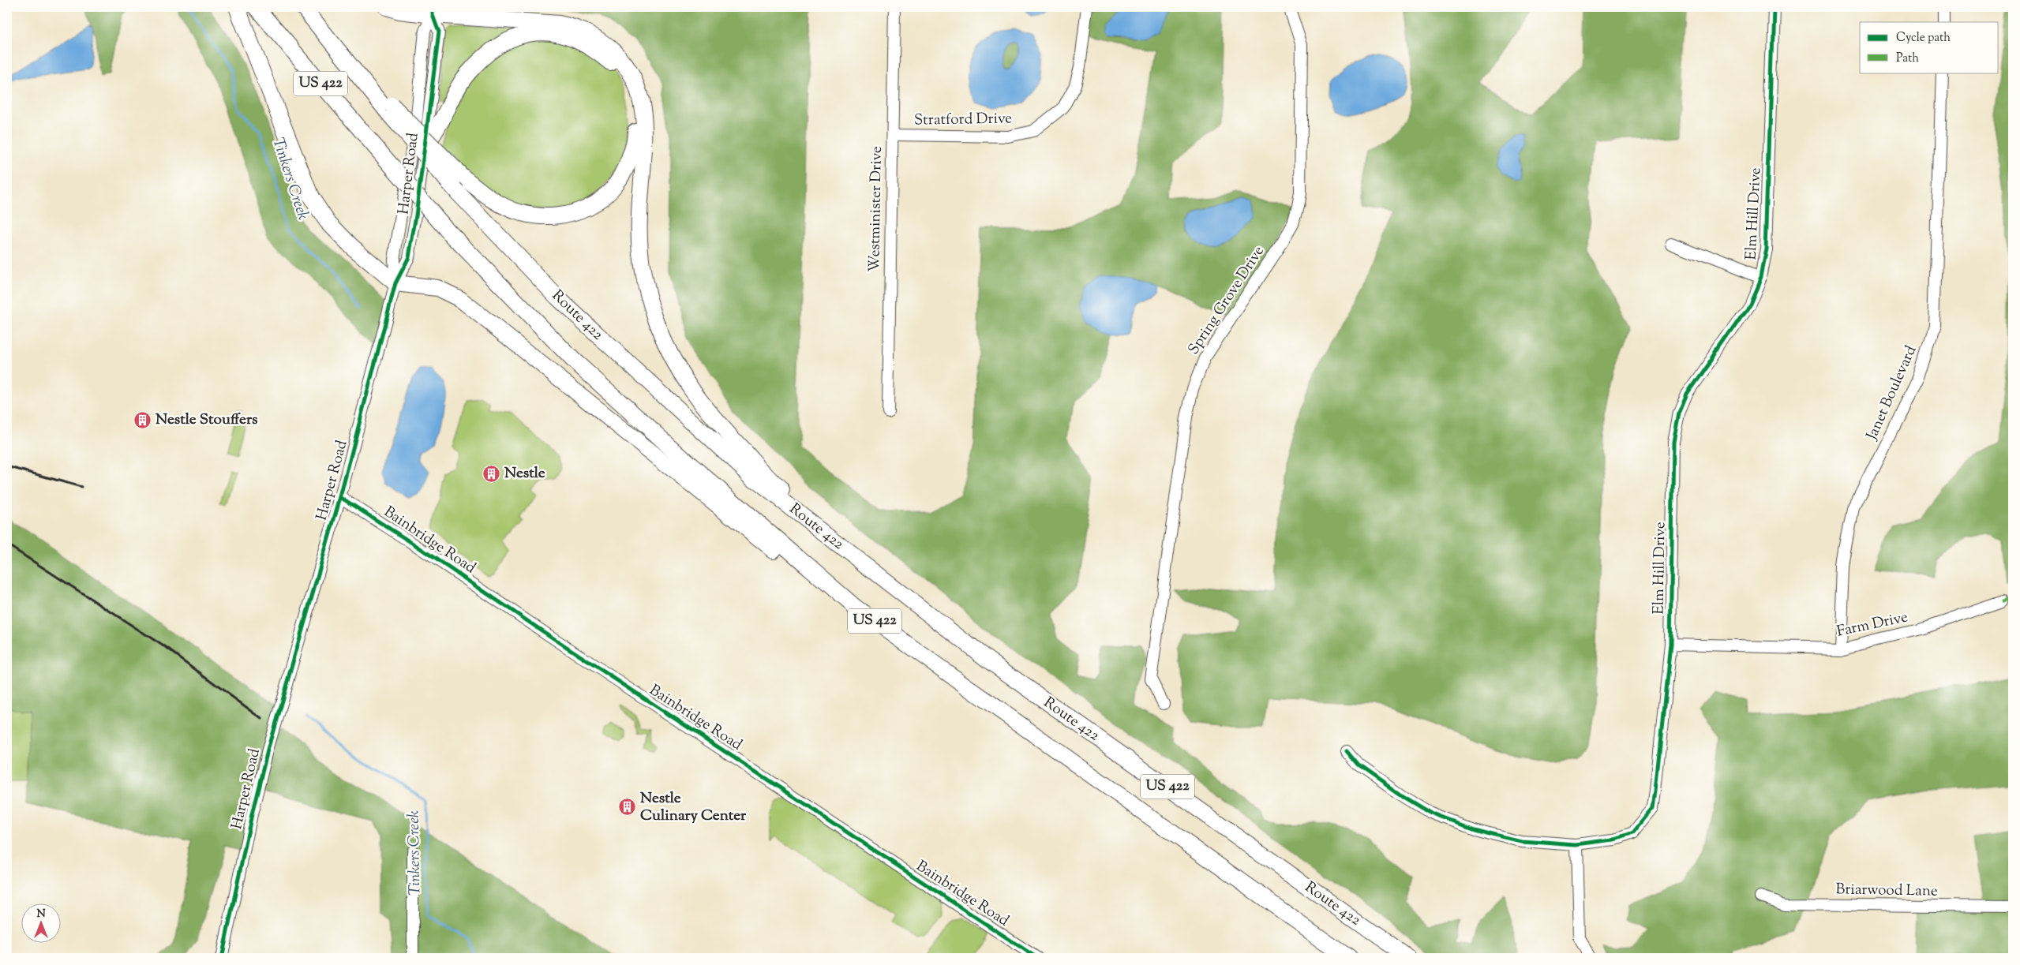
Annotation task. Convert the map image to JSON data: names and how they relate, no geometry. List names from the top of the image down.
{
  "streets": {
    "highway": ["US 422", "Route 422"],
    "street": [
      "Stratford Drive",
      "Harper Road",
      "Westminister Drive",
      "Elm Hill Drive",
      "Spring Grove Drive",
      "Janet Boulevard",
      "Bainbridge Road",
      "Farm Drive",
      "Briarwood Lane"
    ]
  },
  "crossings": [
    ["US 422", "Harper Road"],
    ["US 422", "Route 422"],
    ["Stratford Drive", "Westminister Drive"],
    ["Harper Road", "Bainbridge Road"],
    ["Elm Hill Drive", "Farm Drive"],
    ["Janet Boulevard", "Farm Drive"]
  ],
  "water": ["Tinkers Creek"],
  "places": {
    "building": ["Nestle Stouffers", "Nestle", "Nestle Culinary Center"]
  },
  "legend": ["Cycle path", "Path"],
  "north": "top"
}
